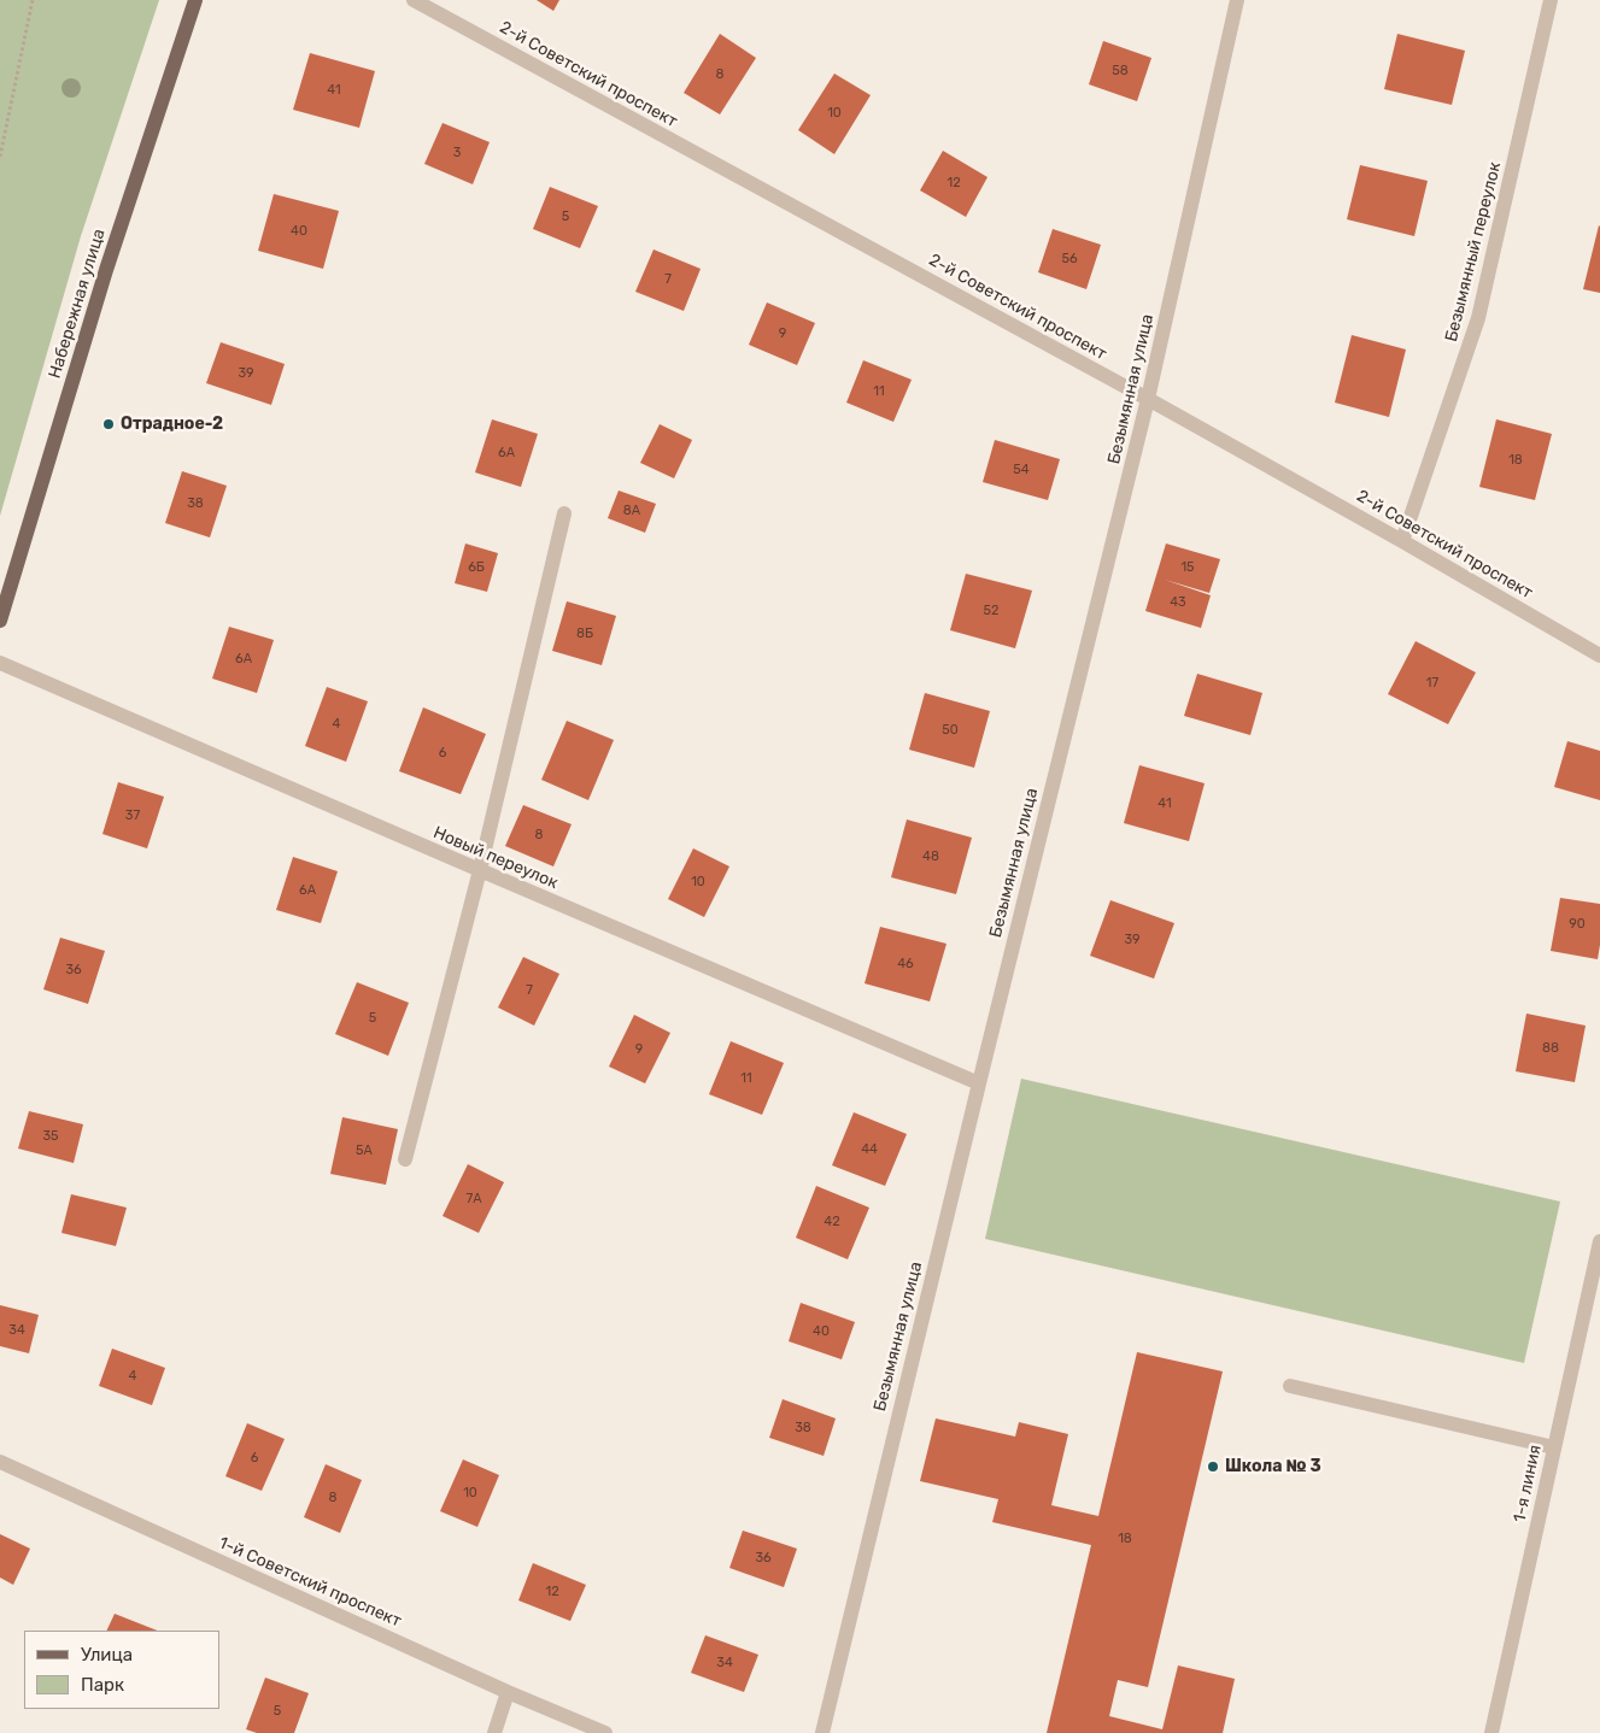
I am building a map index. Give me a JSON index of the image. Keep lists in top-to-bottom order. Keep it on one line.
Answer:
{"streets":{"main road":["Набережная улица"],"street":["2-й Советский проспект","Безымянный переулок","Безымянная улица","Новый переулок","1-я линия","1-й Советский проспект"]},"crossings":[["2-й Советский проспект","Безымянный переулок"],["2-й Советский проспект","Безымянная улица"],["Безымянная улица","Новый переулок"]],"places":["Отрадное-2","Школа № 3"],"house_numbers":["58","8","41","10","3","12","5","40","56","7","9","39","11","6А","18","54","38","8А","6Б","15","43","52","8Б","6А","17","4","50","6","41","37","8","48","10","6А","90","39","46","36","7","5","88","9","11","35","44","5А","7А","42","34","40","4","38","6","10","8","18","36","12","34","5"],"legend":["Улица","Парк"]}
